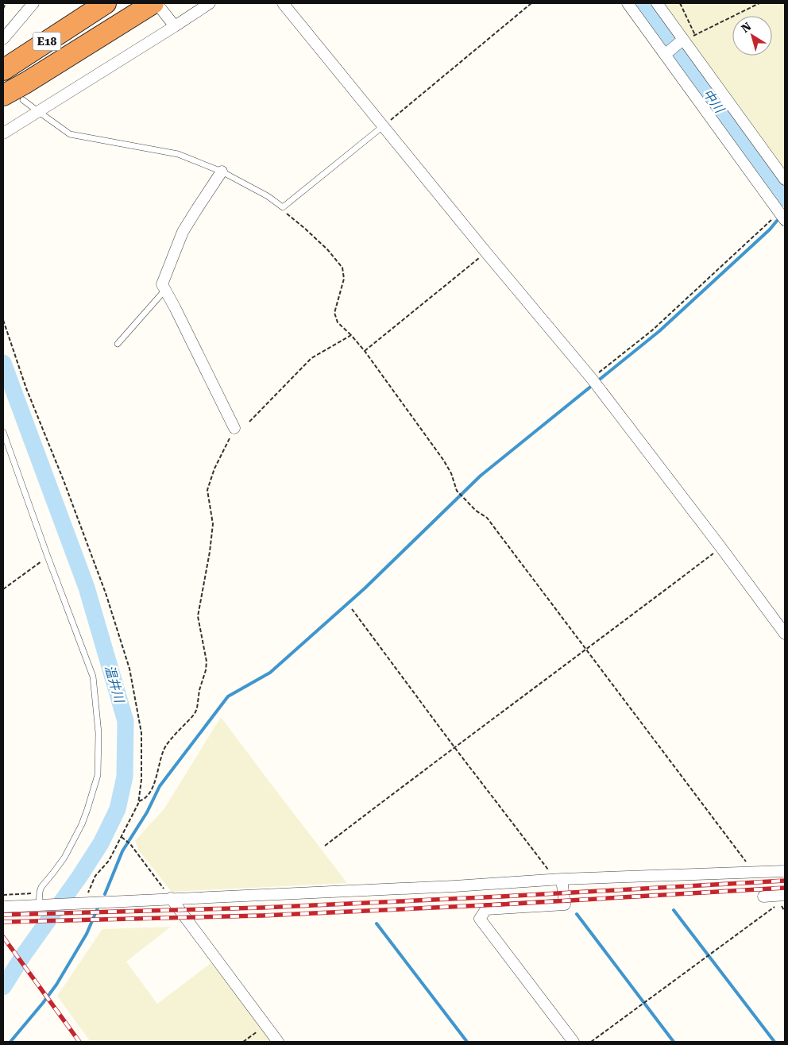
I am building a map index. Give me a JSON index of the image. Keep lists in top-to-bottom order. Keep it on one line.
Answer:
{"streets":{"highway":["E18"]},"water":["中川","温井川"],"north":"top left"}
